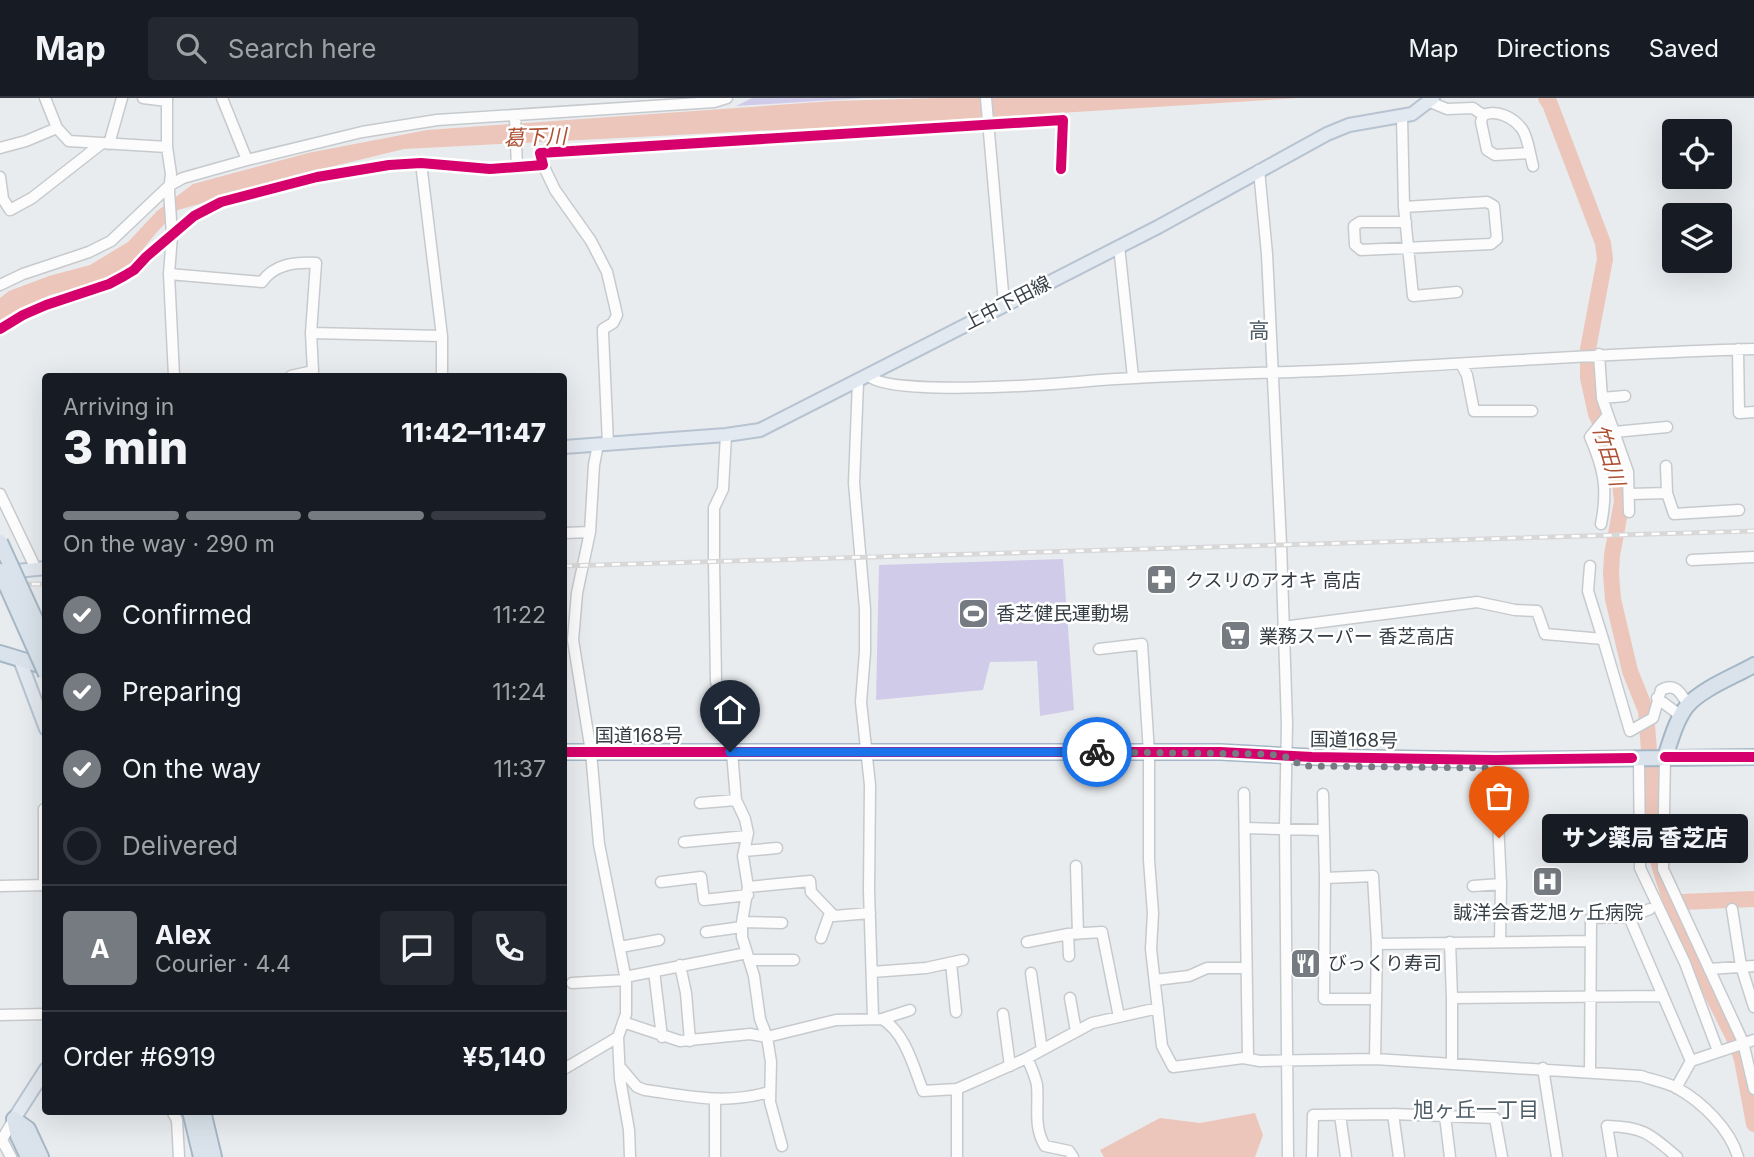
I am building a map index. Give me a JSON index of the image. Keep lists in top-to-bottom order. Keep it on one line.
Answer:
{"streets":{"highway":["国道168号"],"main road":["上中下田線"]},"districts":["高","旭ヶ丘一丁目"],"water":["葛下川","竹田川"],"places":{"pharmacy":["クスリのアオキ 高店"],"sports":["香芝健民運動場"],"supermarket":["業務スーパー 香芝高店"],"other":["サン薬局 香芝店"],"hospital":["誠洋会香芝旭ヶ丘病院"],"restaurant":["びっくり寿司"]},"page":{"header":"Map","search":"Search here","nav":["Map","Directions","Saved"],"heading":["3 min","Arriving in","11:42–11:47"],"panel":["Alex","Courier · 4.4","Order #6919","¥5,140"],"bar":"On the way · 290 m","list":[["Confirmed","11:22"],["Preparing","11:24"],["On the way","11:37"],"Delivered"],"bubble":"サン薬局 香芝店","round":"A"}}
